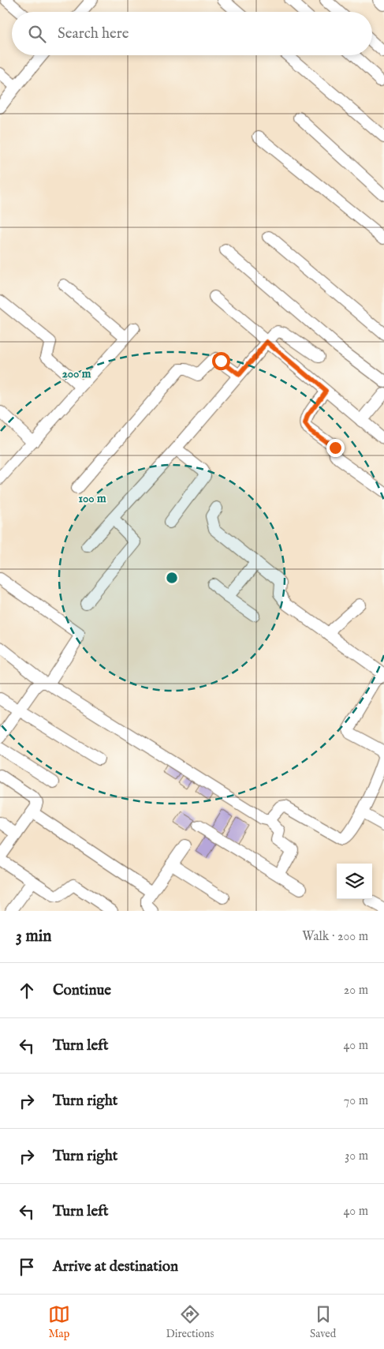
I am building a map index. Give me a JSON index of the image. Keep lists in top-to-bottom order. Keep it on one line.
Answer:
{"page":{"search":"Search here","heading":["3 min","Walk · 200 m"],"list":[["Continue","20 m"],["Turn left","40 m"],["Turn right","70 m"],["Turn right","30 m"],["Turn left","40 m"],"Arrive at destination"],"nav":["Map","Directions","Saved"]},"rings":["200 m","100 m"]}
